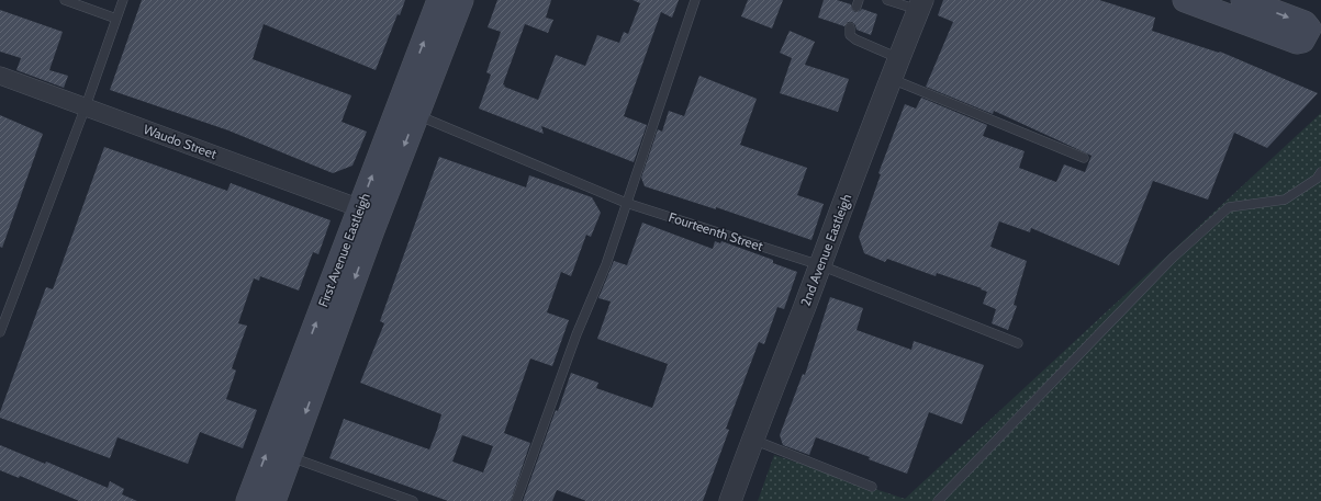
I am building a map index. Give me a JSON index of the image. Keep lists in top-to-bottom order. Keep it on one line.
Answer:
{"streets":{"main road":["First Avenue Eastleigh"],"street":["Waudo Street","2nd Avenue Eastleigh"],"lane":["Fourteenth Street"]},"crossings":[["Waudo Street","First Avenue Eastleigh"],["Fourteenth Street","First Avenue Eastleigh"],["Fourteenth Street","2nd Avenue Eastleigh"]]}
